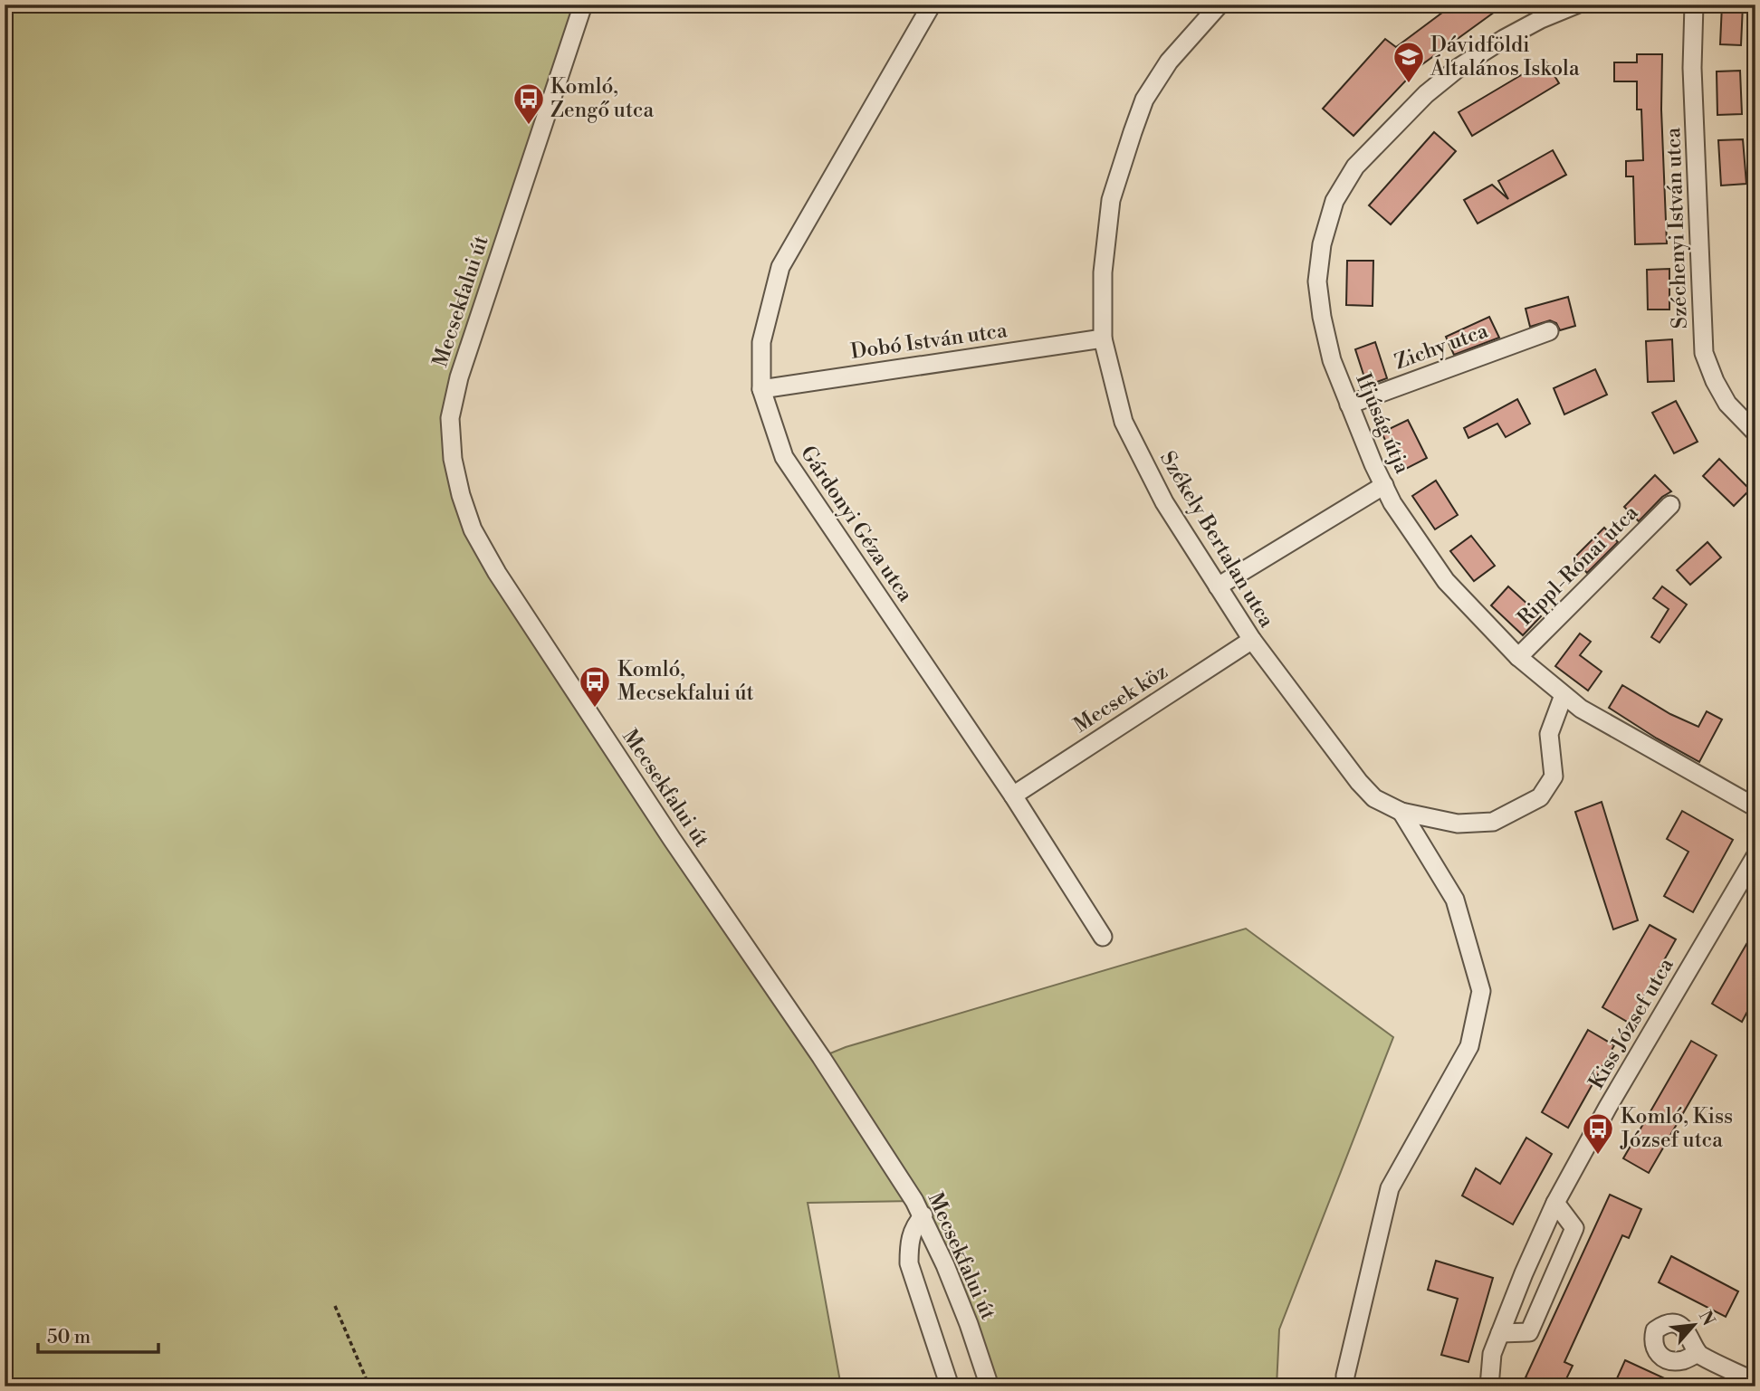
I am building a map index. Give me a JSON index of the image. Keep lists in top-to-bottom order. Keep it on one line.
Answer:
{"streets":{"street":["Széchenyi István utca","Mecsekfalui út","Dobó István utca","Zichy utca","Ifjúság útja","Gárdonyi Géza utca","Székely Bertalan utca","Rippl-Rónai utca","Mecsek köz","Kiss József utca"]},"crossings":[["Dobó István utca","Gárdonyi Géza utca"],["Dobó István utca","Székely Bertalan utca"],["Zichy utca","Ifjúság útja"],["Ifjúság útja","Székely Bertalan utca"],["Ifjúság útja","Rippl-Rónai utca"],["Gárdonyi Géza utca","Mecsek köz"],["Székely Bertalan utca","Mecsek köz"]],"places":{"school or university":["Dávidföldi Általános Iskola"],"bus stop":["Komló, Zengő utca","Komló, Mecsekfalui út","Komló, Kiss József utca"]},"scale_bar":"50 m","north":"top right"}
